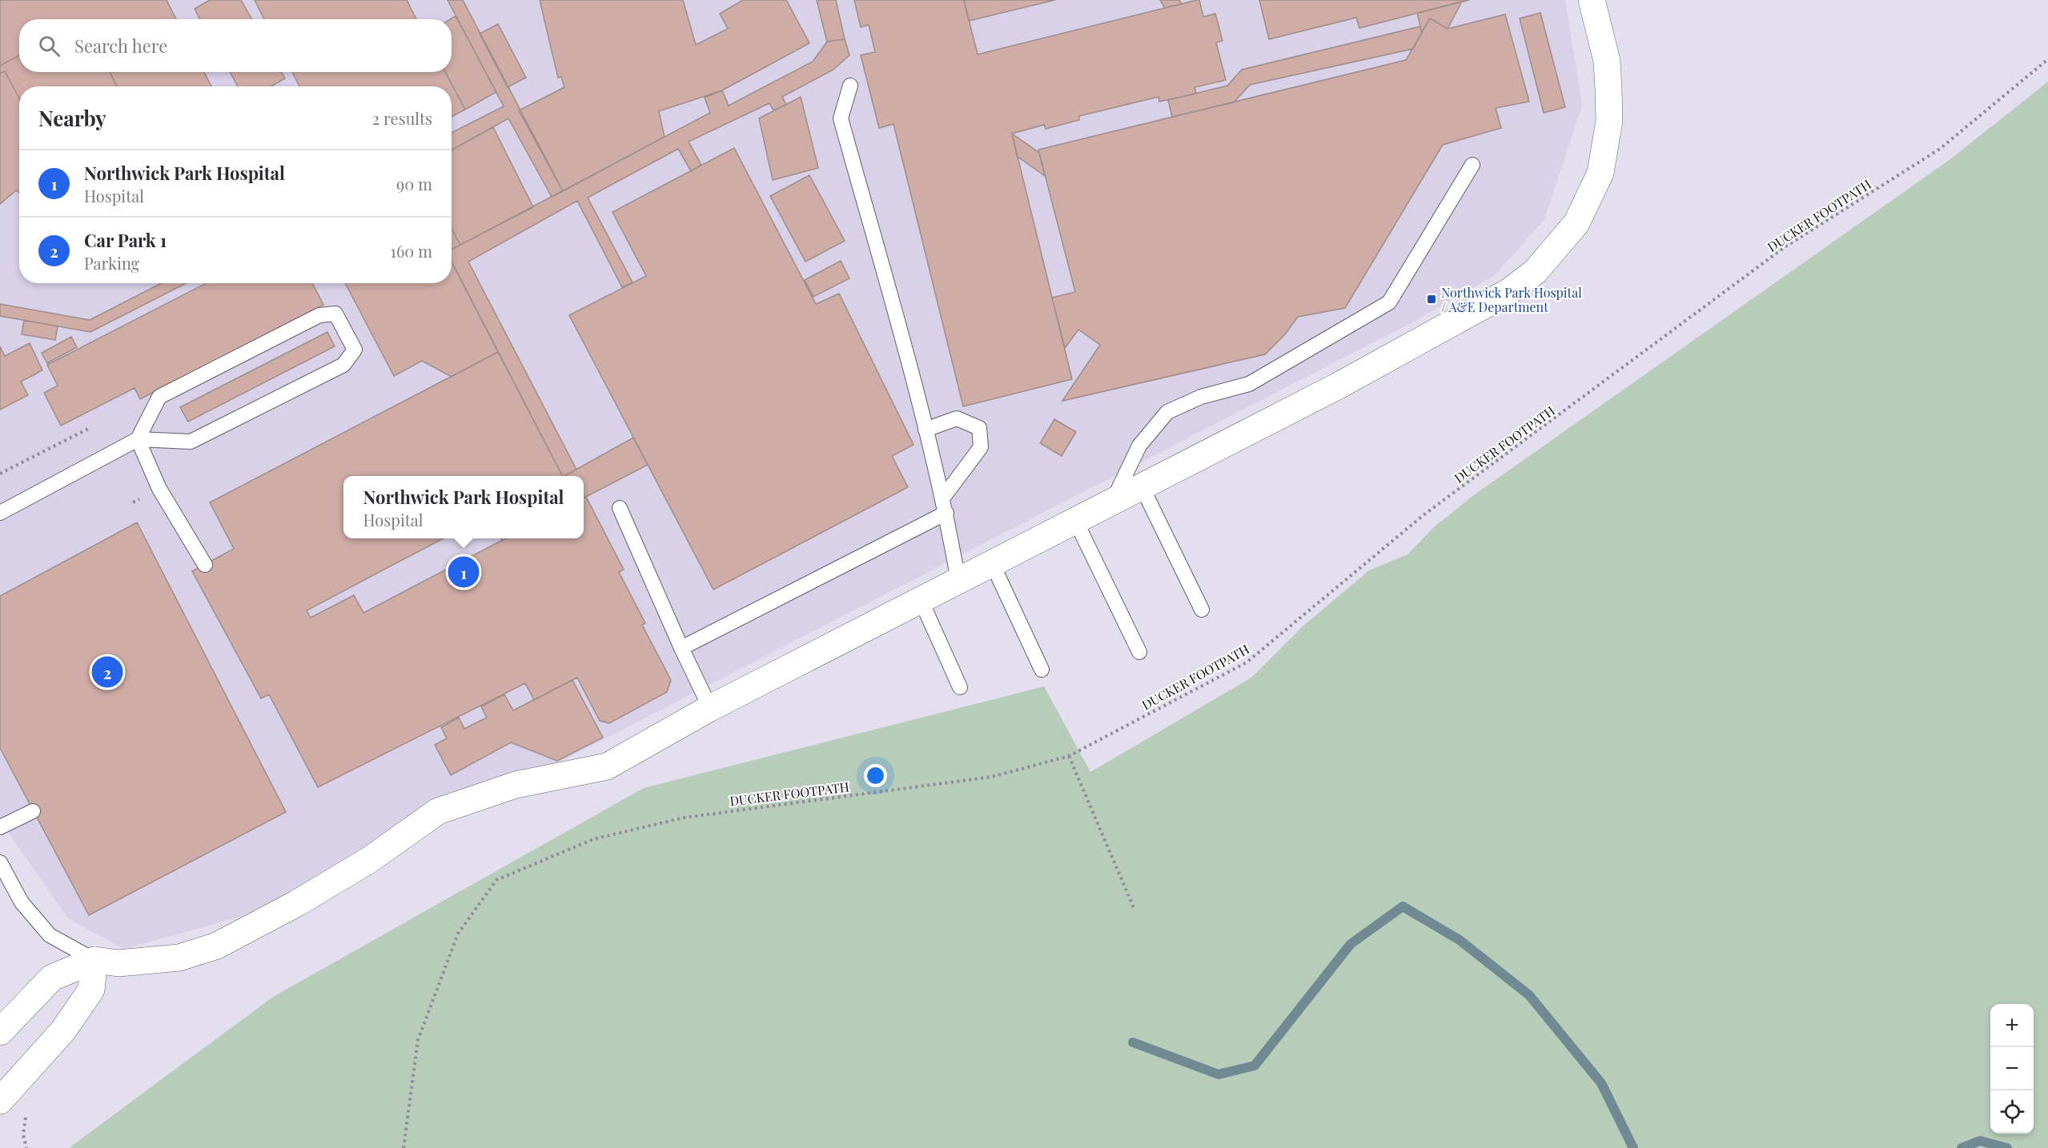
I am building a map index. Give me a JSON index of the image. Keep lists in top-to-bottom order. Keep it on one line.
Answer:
{"streets":{"path":["DUCKER FOOTPATH"]},"places":{"transit":["Northwick Park Hospital / A&E Department"]},"page":{"search":"Search here","heading":["Nearby","2 results"],"list":[{"mark":"1","name":"Northwick Park Hospital","note":"Hospital","value":"90 m"},{"mark":"2","name":"Car Park 1","note":"Parking","value":"160 m"}],"popup":["Northwick Park Hospital","Hospital"],"pins":["1","2"],"map_buttons":["+","−"]}}
